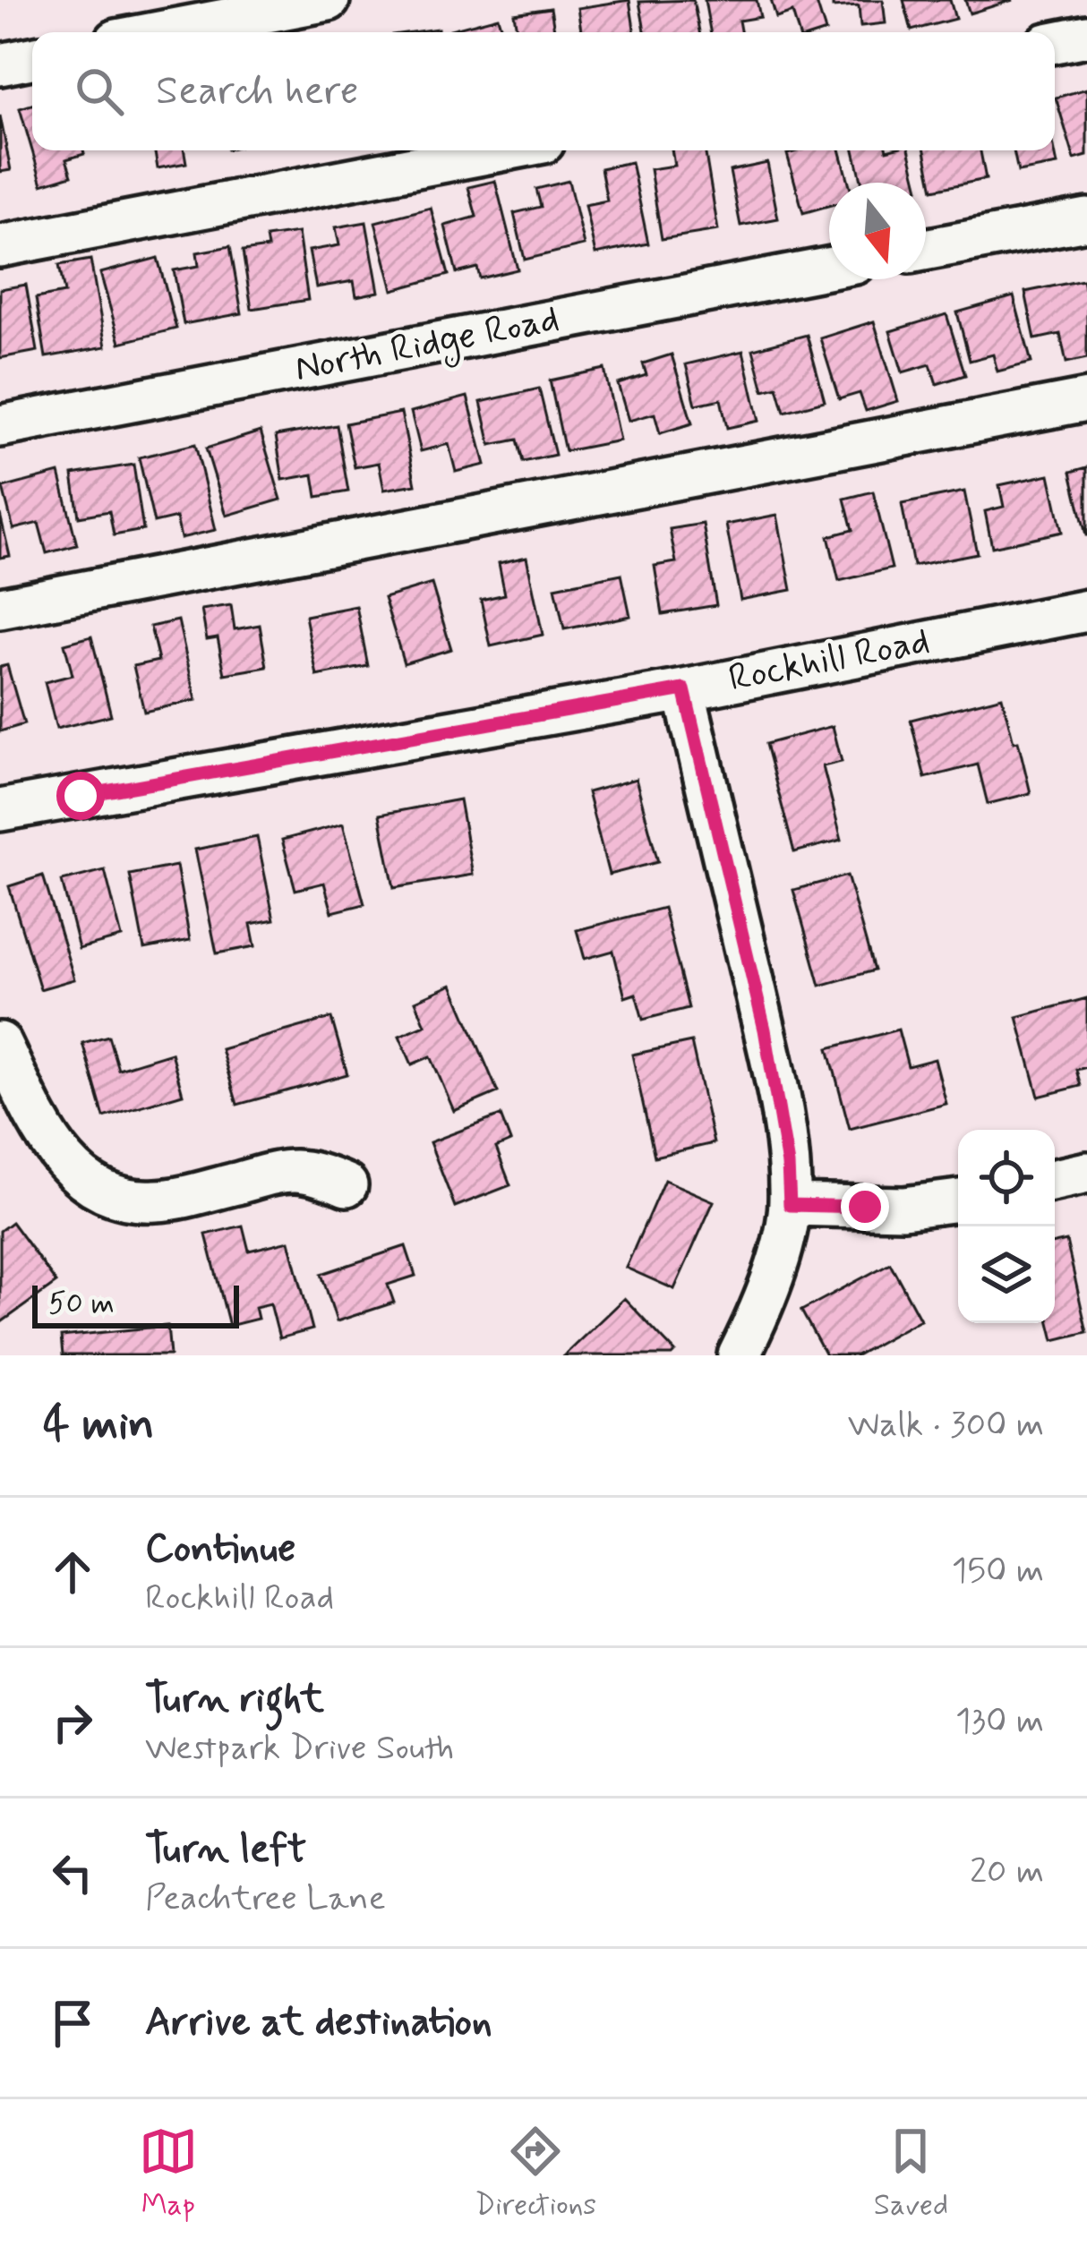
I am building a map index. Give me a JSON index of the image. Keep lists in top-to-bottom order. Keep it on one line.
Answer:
{"streets":{"street":["North Ridge Road","Rockhill Road"]},"scale_bar":"50 m","north":"bottom","page":{"search":"Search here","scale":"50 m","heading":["4 min","Walk · 300 m"],"list":[["Continue","Rockhill Road","150 m"],["Turn right","Westpark Drive South","130 m"],["Turn left","Peachtree Lane","20 m"],"Arrive at destination"],"nav":["Map","Directions","Saved"]}}
